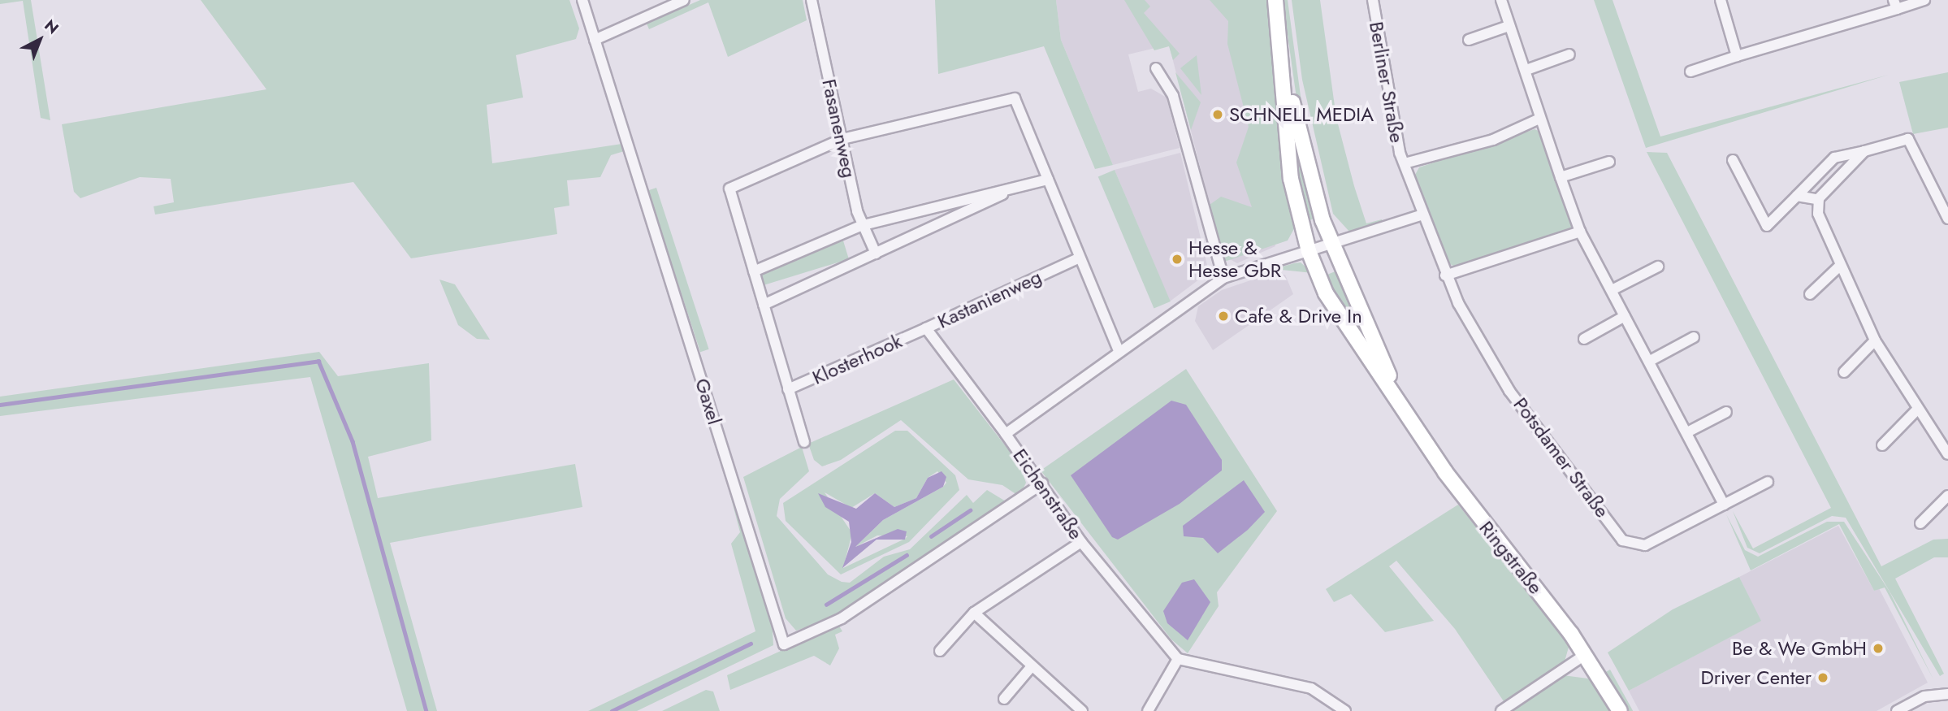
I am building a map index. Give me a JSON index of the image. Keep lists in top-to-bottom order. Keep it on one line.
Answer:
{"streets":{"main road":["Ringstraße"],"street":["Berliner Straße","Fasanenweg","Kastanienweg","Klosterhook","Gaxel","Potsdamer Straße","Eichenstraße"]},"crossings":[["Berliner Straße","Potsdamer Straße"],["Fasanenweg","Klosterhook"],["Kastanienweg","Klosterhook"],["Kastanienweg","Eichenstraße"],["Gaxel","Eichenstraße"],["Eichenstraße","Ringstraße"]],"places":["SCHNELL MEDIA","Hesse & Hesse GbR","Cafe & Drive In","Be & We GmbH","Driver Center"],"north":"top right"}
